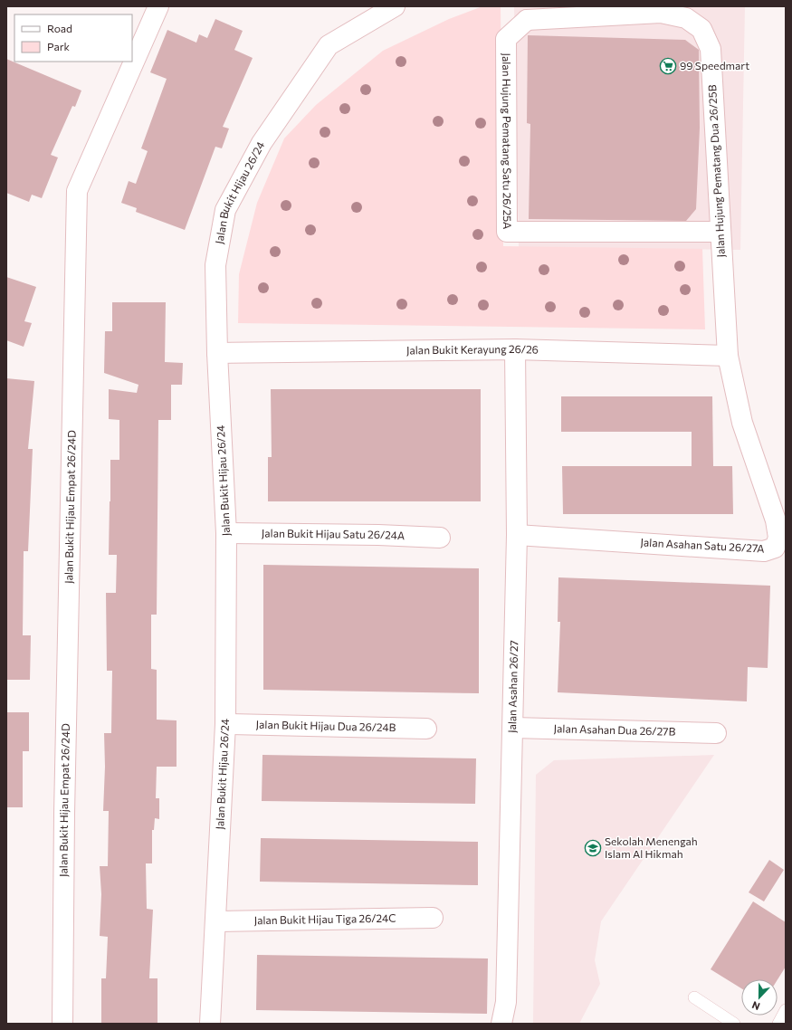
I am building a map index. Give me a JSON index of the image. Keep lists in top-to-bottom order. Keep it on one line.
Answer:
{"streets":{"street":["Jalan Hujung Pematang Satu 26/25A","Jalan Hujung Pematang Dua 26/25B","Jalan Bukit Hijau 26/24","Jalan Bukit Kerayung 26/26","Jalan Bukit Hijau Empat 26/24D","Jalan Bukit Hijau Satu 26/24A","Jalan Asahan Satu 26/27A","Jalan Asahan 26/27","Jalan Bukit Hijau Dua 26/24B","Jalan Asahan Dua 26/27B","Jalan Bukit Hijau Tiga 26/24C"]},"crossings":[["Jalan Hujung Pematang Satu 26/25A","Jalan Hujung Pematang Dua 26/25B"],["Jalan Hujung Pematang Dua 26/25B","Jalan Bukit Kerayung 26/26"],["Jalan Hujung Pematang Dua 26/25B","Jalan Asahan Satu 26/27A"],["Jalan Bukit Hijau 26/24","Jalan Bukit Kerayung 26/26"],["Jalan Bukit Hijau 26/24","Jalan Bukit Hijau Satu 26/24A"],["Jalan Bukit Hijau 26/24","Jalan Bukit Hijau Dua 26/24B"],["Jalan Bukit Hijau 26/24","Jalan Bukit Hijau Tiga 26/24C"],["Jalan Bukit Kerayung 26/26","Jalan Asahan Satu 26/27A"],["Jalan Bukit Kerayung 26/26","Jalan Asahan 26/27"],["Jalan Asahan Satu 26/27A","Jalan Asahan 26/27"],["Jalan Asahan 26/27","Jalan Asahan Dua 26/27B"]],"places":{"supermarket":["99 Speedmart"],"school or university":["Sekolah Menengah Islam Al Hikmah"]},"legend":["Road","Park"],"north":"bottom"}
